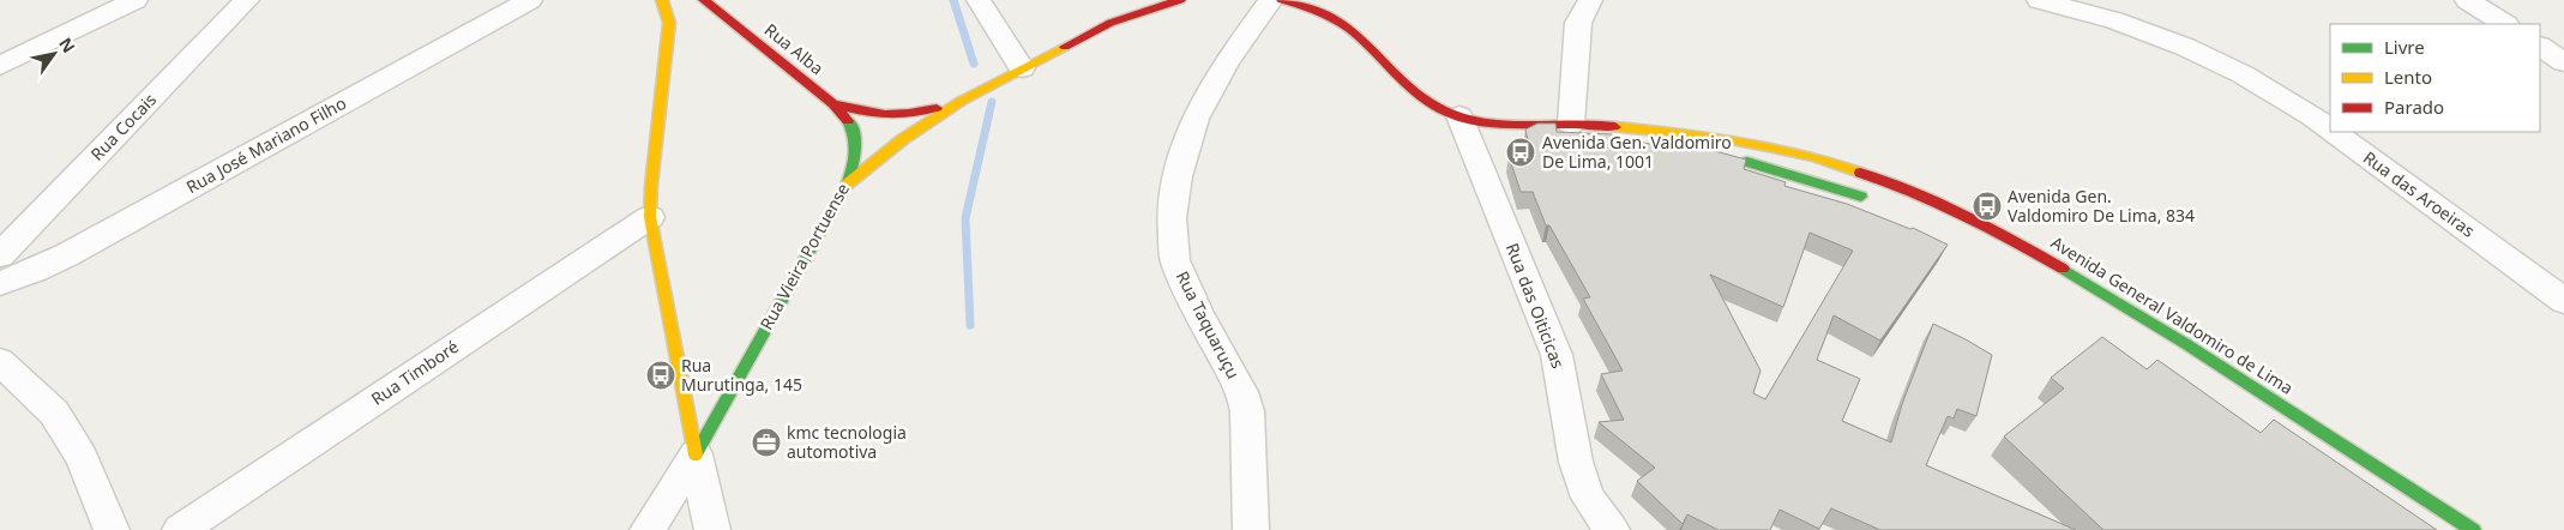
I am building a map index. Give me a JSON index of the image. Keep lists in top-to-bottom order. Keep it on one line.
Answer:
{"streets":{"street":["Rua Alba","Rua Cocais","Rua José Mariano Filho","Rua das Aroeiras","Rua Vieira Portuense","Rua das Oiticicas","Avenida General Valdomiro de Lima","Rua Taquaruçu","Rua Timboré"]},"crossings":[["Rua Alba","Rua Vieira Portuense"],["Rua das Oiticicas","Avenida General Valdomiro de Lima"]],"places":{"bus stop":["Avenida Gen. Valdomiro De Lima, 1001","Avenida Gen. Valdomiro De Lima, 834","Rua Murutinga, 145"],"office":["kmc tecnologia automotiva"]},"legend":["Livre","Lento","Parado"],"north":"top right"}
